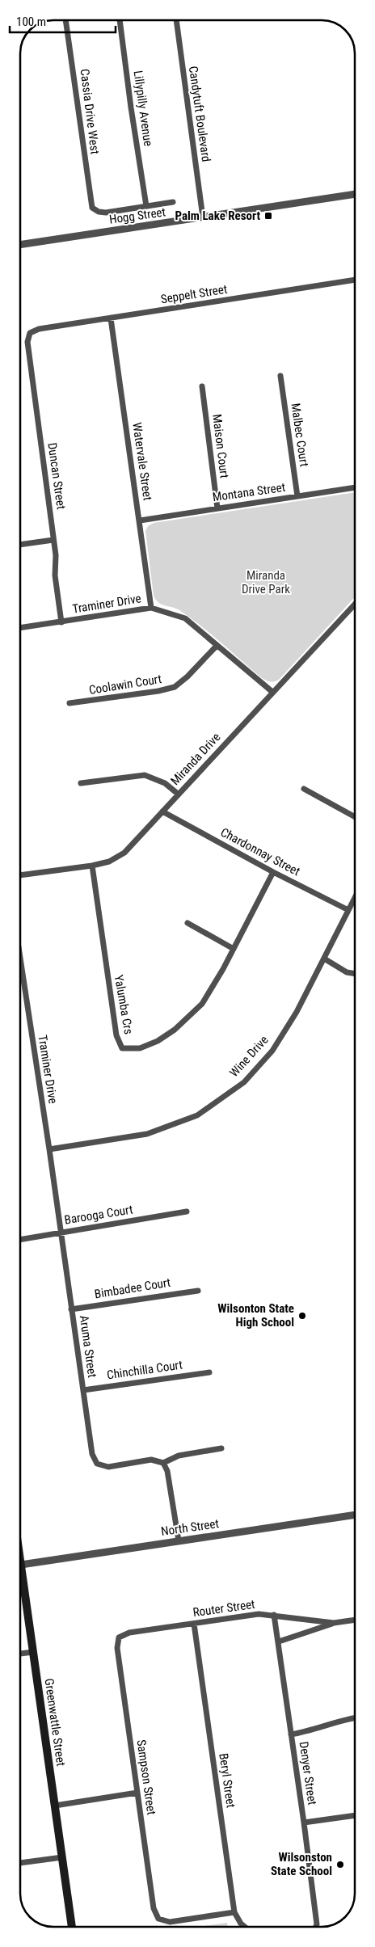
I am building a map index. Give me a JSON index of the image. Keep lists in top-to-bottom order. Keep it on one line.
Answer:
{"streets":{"main road":["Greenwattle Street"],"street":["Lillypilly Avenue","Cassia Drive West","Candytuft Boulevard","Hogg Street","Seppelt Street","Malbec Court","Maison Court","Watervale Street","Duncan Street","Montana Street","Traminer Drive","Coolawin Court","Miranda Drive","Chardonnay Street","Yalumba Crs","Wine Drive","Barooga Court","Bimbadee Court","Aruma Street","Chinchilla Court","North Street","Router Street","Denyer Street","Sampson Street","Beryl Street"]},"crossings":[["Lillypilly Avenue","Cassia Drive West"],["Candytuft Boulevard","Hogg Street"],["Seppelt Street","Watervale Street"],["Seppelt Street","Duncan Street"],["Malbec Court","Montana Street"],["Maison Court","Montana Street"],["Watervale Street","Montana Street"],["Watervale Street","Traminer Drive"],["Duncan Street","Traminer Drive"],["Traminer Drive","Coolawin Court"],["Traminer Drive","Miranda Drive"],["Traminer Drive","Wine Drive"],["Traminer Drive","Barooga Court"],["Traminer Drive","Aruma Street"],["Miranda Drive","Chardonnay Street"],["Miranda Drive","Yalumba Crs"],["Chardonnay Street","Yalumba Crs"],["Chardonnay Street","Wine Drive"],["Barooga Court","Aruma Street"],["Bimbadee Court","Aruma Street"],["Aruma Street","Chinchilla Court"],["North Street","Greenwattle Street"],["Router Street","Denyer Street"],["Router Street","Sampson Street"],["Router Street","Beryl Street"],["Sampson Street","Beryl Street"]],"parks":["Miranda Drive Park"],"places":{"transit":["Palm Lake Resort"],"other":["Wilsonton State High School","Wilsonston State School"]},"scale_bar":"100 m"}
